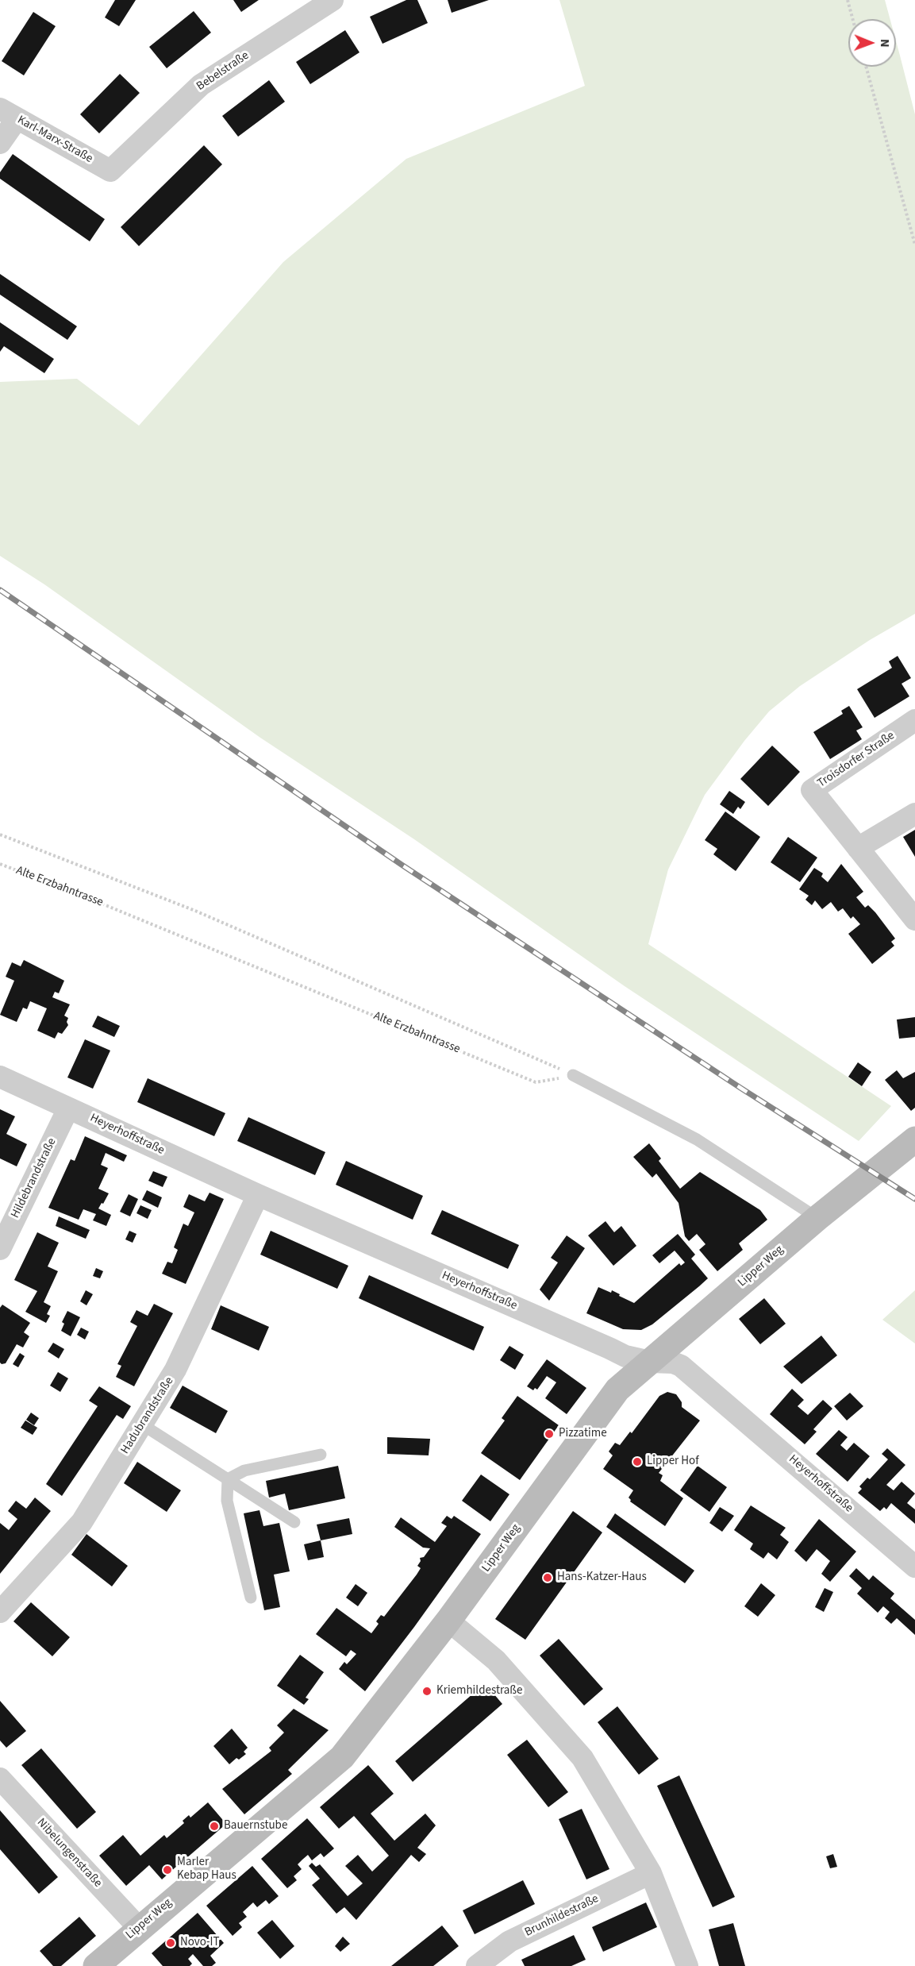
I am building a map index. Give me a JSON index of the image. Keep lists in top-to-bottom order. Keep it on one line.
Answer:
{"streets":{"street":["Bebelstraße","Karl-Marx-Straße","Troisdorfer Straße","Heyerhoffstraße","Hildebrandstraße","Lipper Weg","Hadubrandstraße","Nibelungenstraße","Brunhildestraße"],"path":["Alte Erzbahntrasse"]},"crossings":[["Bebelstraße","Karl-Marx-Straße"],["Heyerhoffstraße","Hildebrandstraße"],["Heyerhoffstraße","Lipper Weg"],["Heyerhoffstraße","Hadubrandstraße"],["Lipper Weg","Nibelungenstraße"]],"places":["Pizzatime","Lipper Hof","Hans-Katzer-Haus","Kriemhildestraße","Bauernstube","Marler Kebap Haus","Novo-IT"],"north":"right"}
